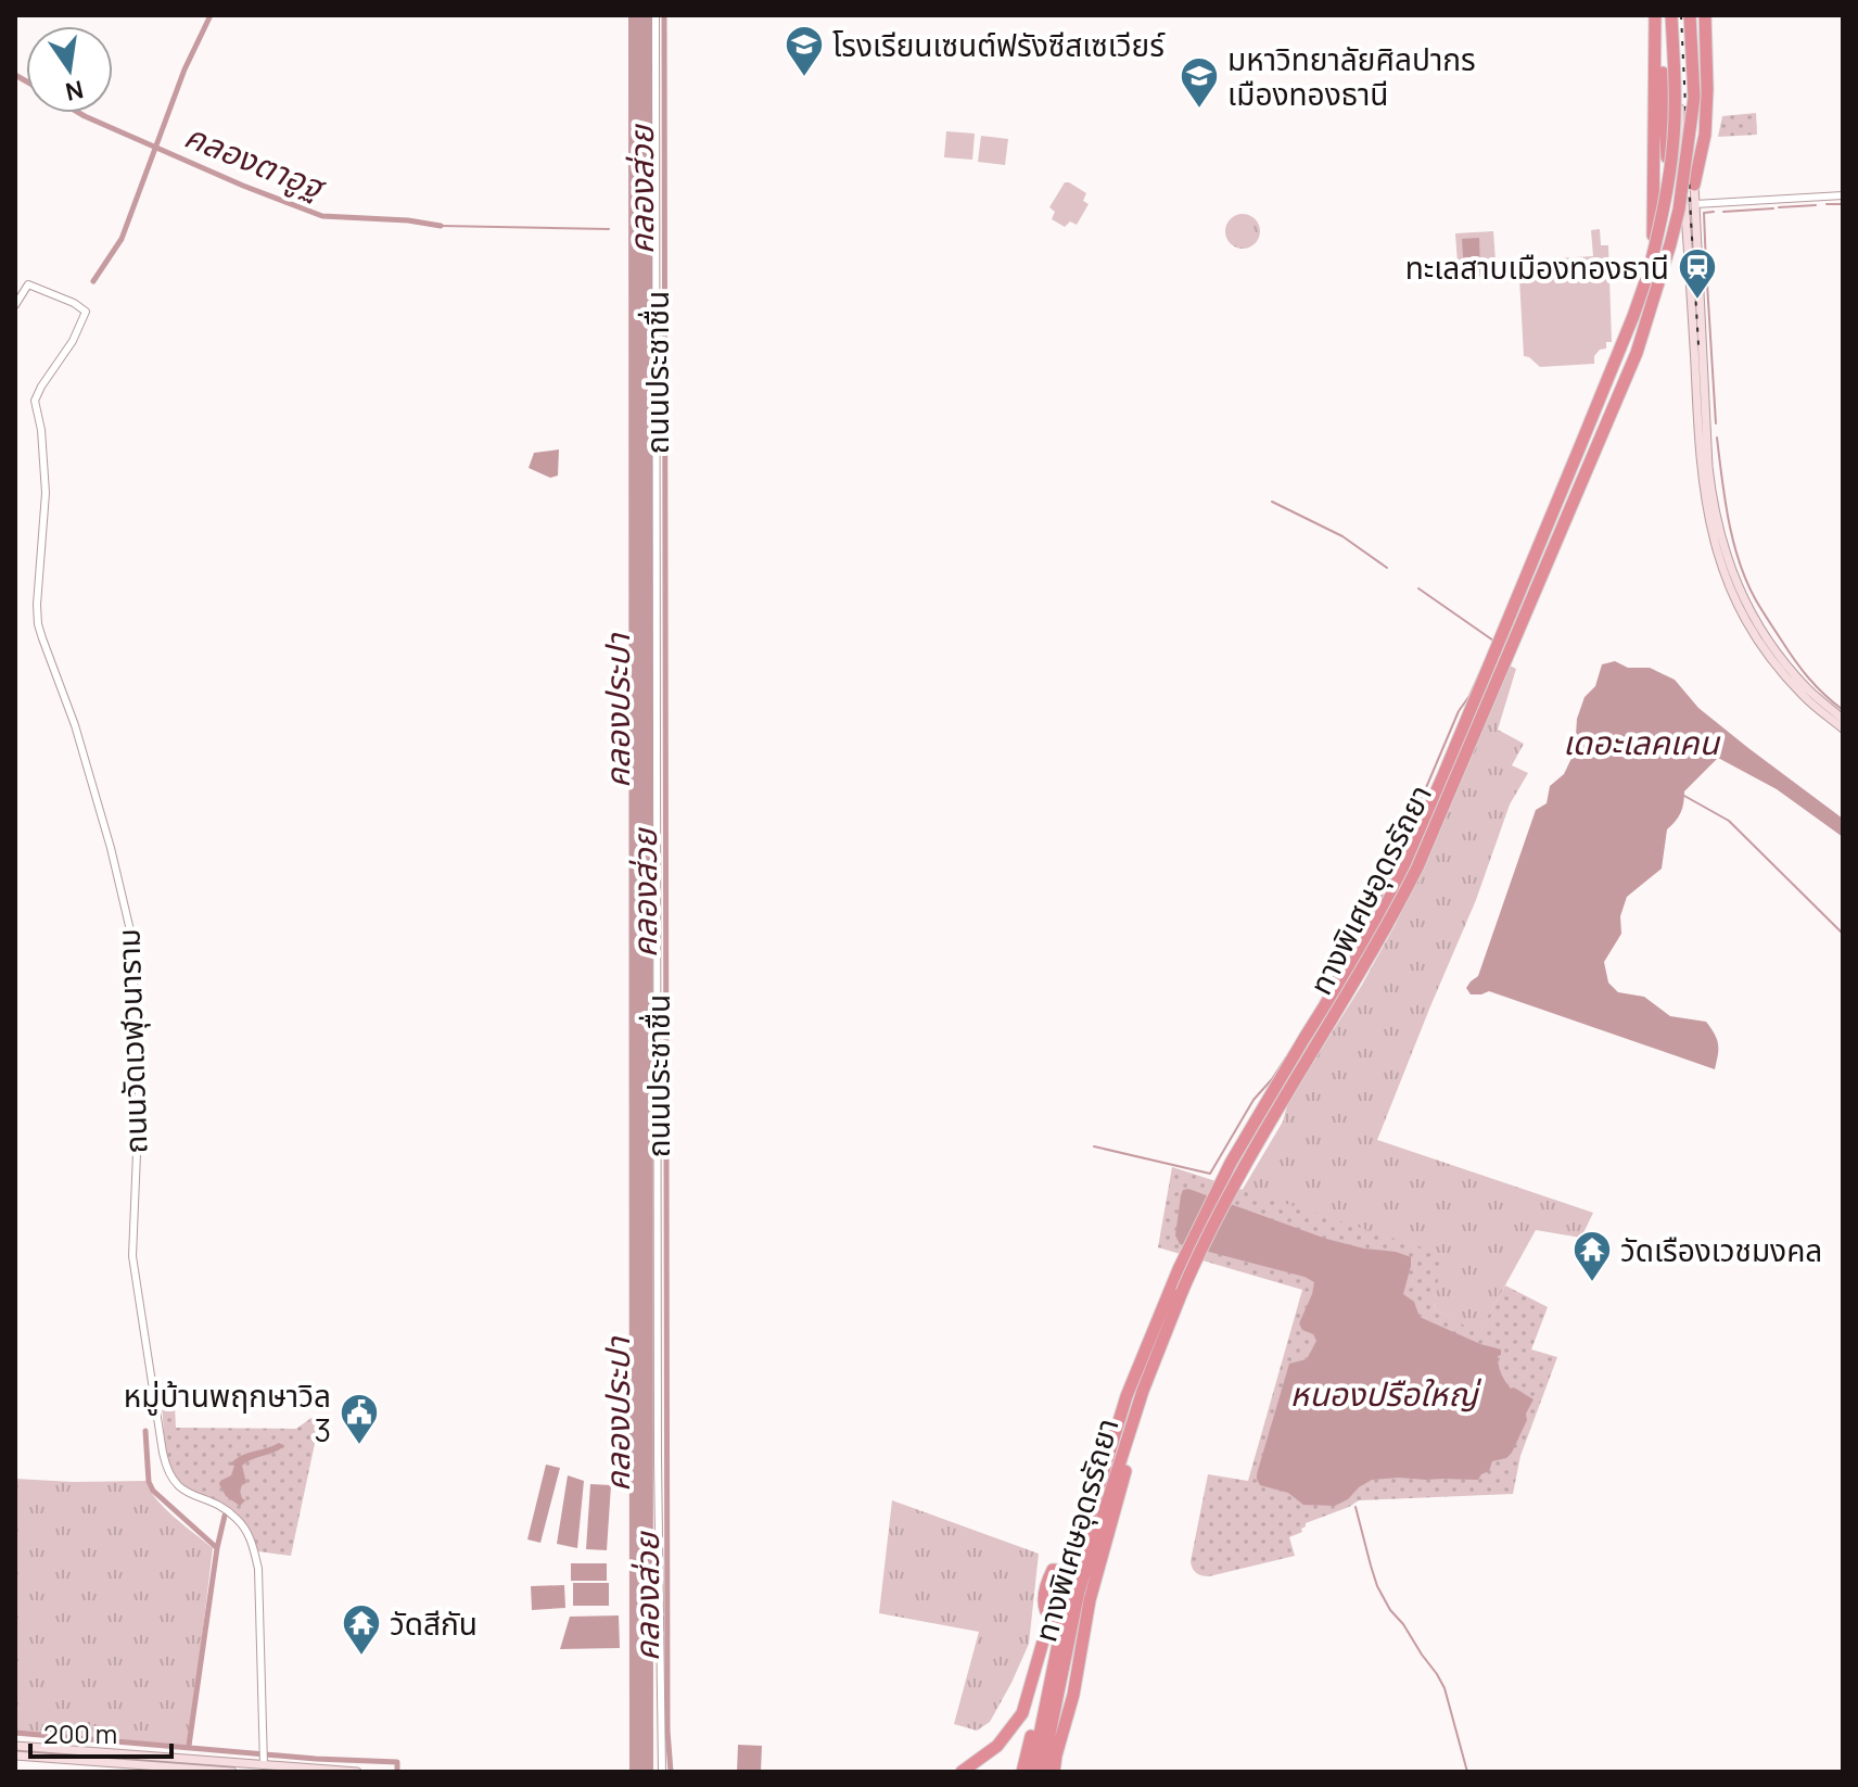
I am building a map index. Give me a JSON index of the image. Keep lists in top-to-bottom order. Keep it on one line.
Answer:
{"streets":{"highway":["ทางพิเศษอุดรรัถยา"],"street":["ถนนประชาชื่น","ถนนวัดเวฬุวนาราม"]},"water":["คลองตาอูฐ","คลองส่วย","คลองประปา","เดอะเลคเคน","หนองปรือใหญ่"],"places":{"school or university":["โรงเรียนเซนต์ฟรังซีสเซเวียร์","มหาวิทยาลัยศิลปากร เมืองทองธานี"],"station":["ทะเลสาบเมืองทองธานี"],"temple":["วัดเรืองเวชมงคล","วัดสีกัน"],"public building":["หมู่บ้านพฤกษาวิล 3"]},"scale_bar":"200 m","north":"bottom"}
